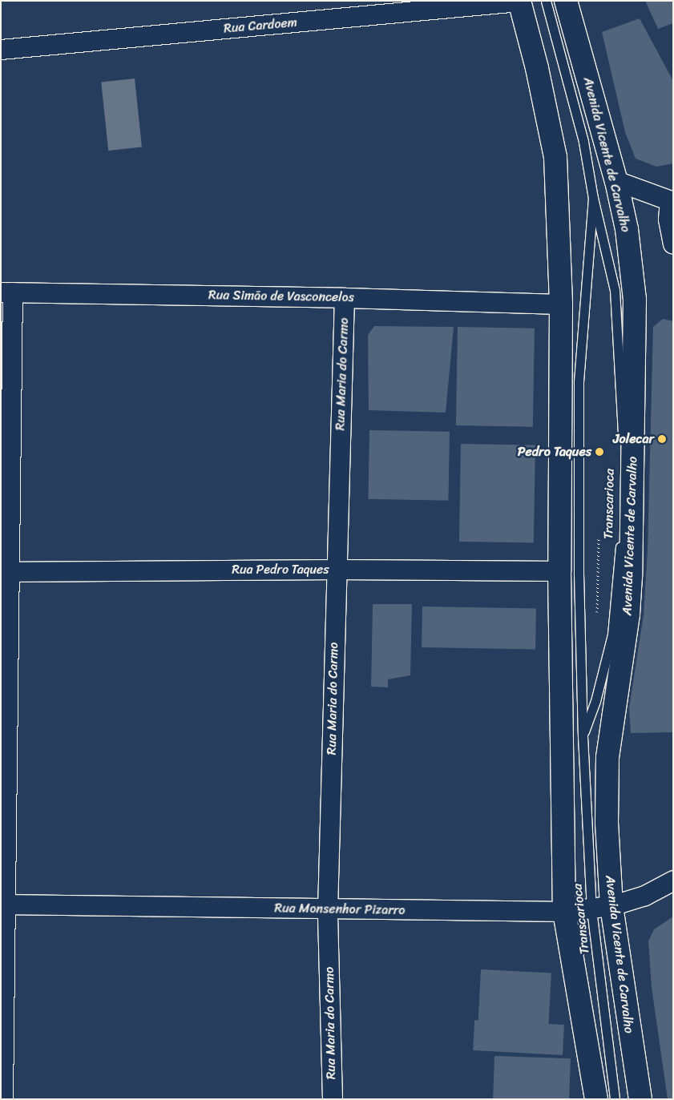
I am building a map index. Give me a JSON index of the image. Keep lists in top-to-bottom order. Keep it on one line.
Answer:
{"streets":{"main road":["Avenida Vicente de Carvalho"],"street":["Rua Cardoem","Rua Simão de Vasconcelos","Rua Maria do Carmo","Rua Pedro Taques","Rua Monsenhor Pizarro"],"lane":["Transcarioca"]},"crossings":[["Avenida Vicente de Carvalho","Transcarioca"],["Avenida Vicente de Carvalho","Rua Monsenhor Pizarro"],["Rua Simão de Vasconcelos","Rua Maria do Carmo"],["Rua Maria do Carmo","Rua Pedro Taques"],["Rua Maria do Carmo","Rua Monsenhor Pizarro"],["Transcarioca","Rua Monsenhor Pizarro"]],"places":["Jolecar","Pedro Taques"]}
